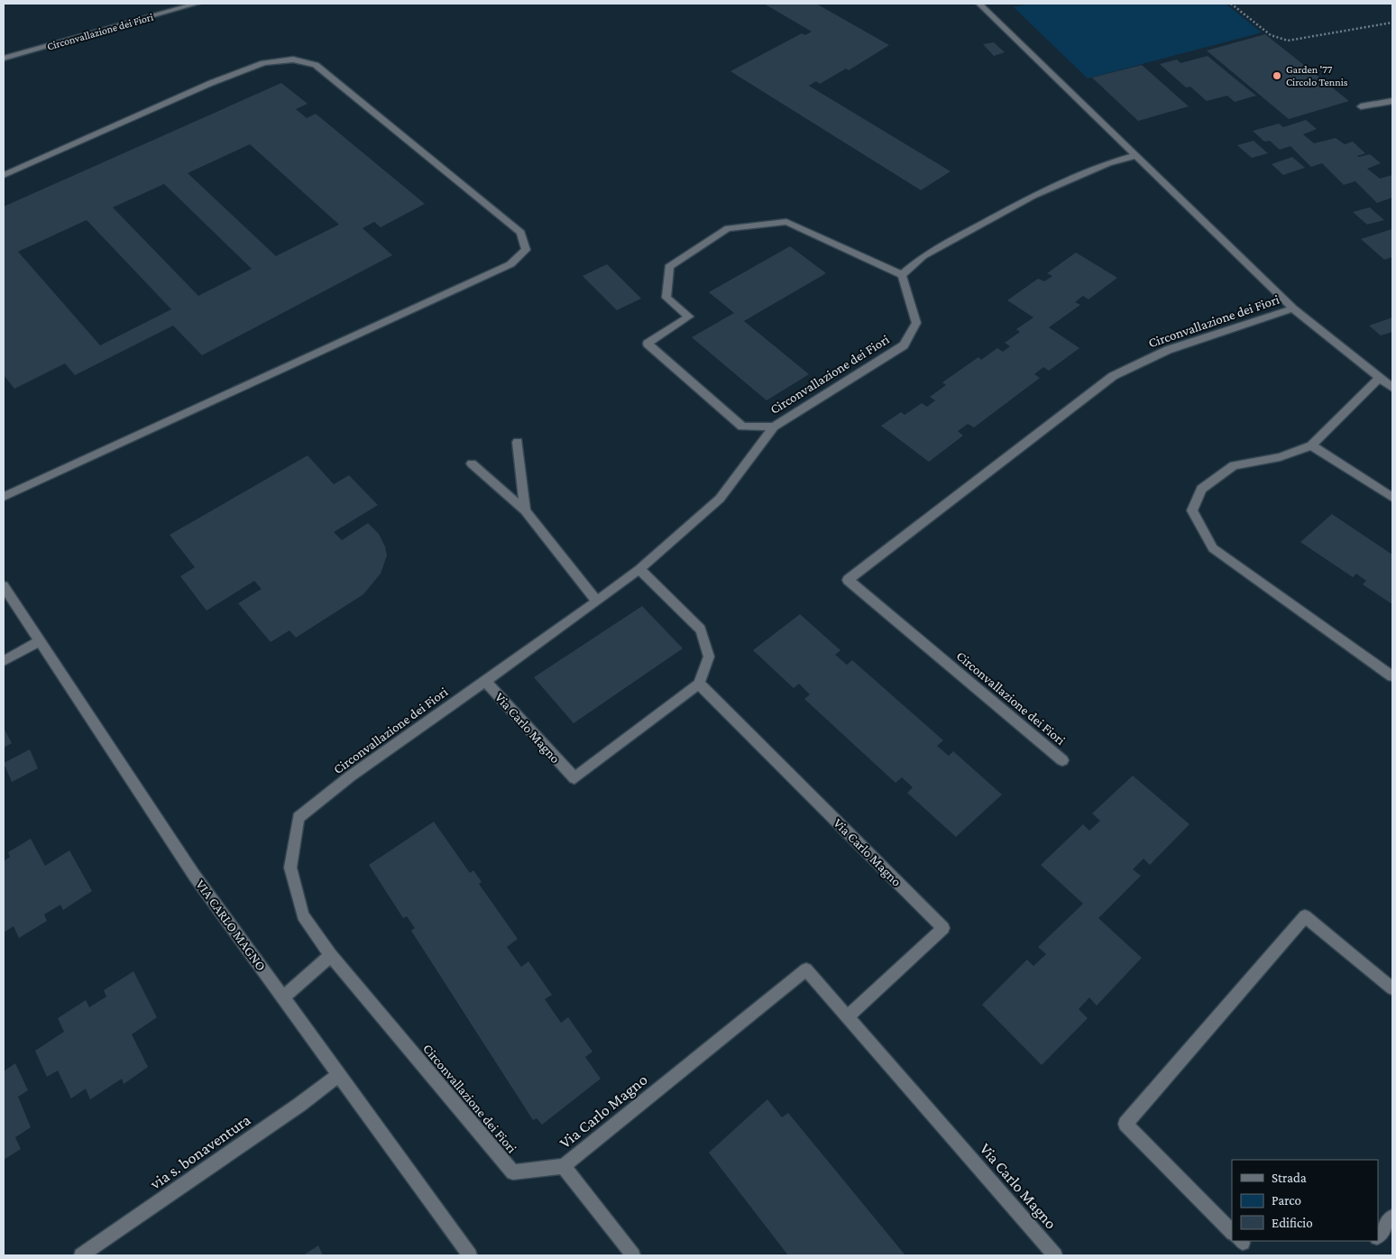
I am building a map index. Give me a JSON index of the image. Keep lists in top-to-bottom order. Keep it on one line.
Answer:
{"streets":{"street":["Circonvallazione dei Fiori","Via Carlo Magno","VIA CARLO MAGNO","via s. bonaventura"]},"crossings":[["Circonvallazione dei Fiori","Via Carlo Magno"],["VIA CARLO MAGNO","via s. bonaventura"]],"places":["Garden '77 Circolo Tennis"],"legend":["Strada","Parco","Edificio"]}
